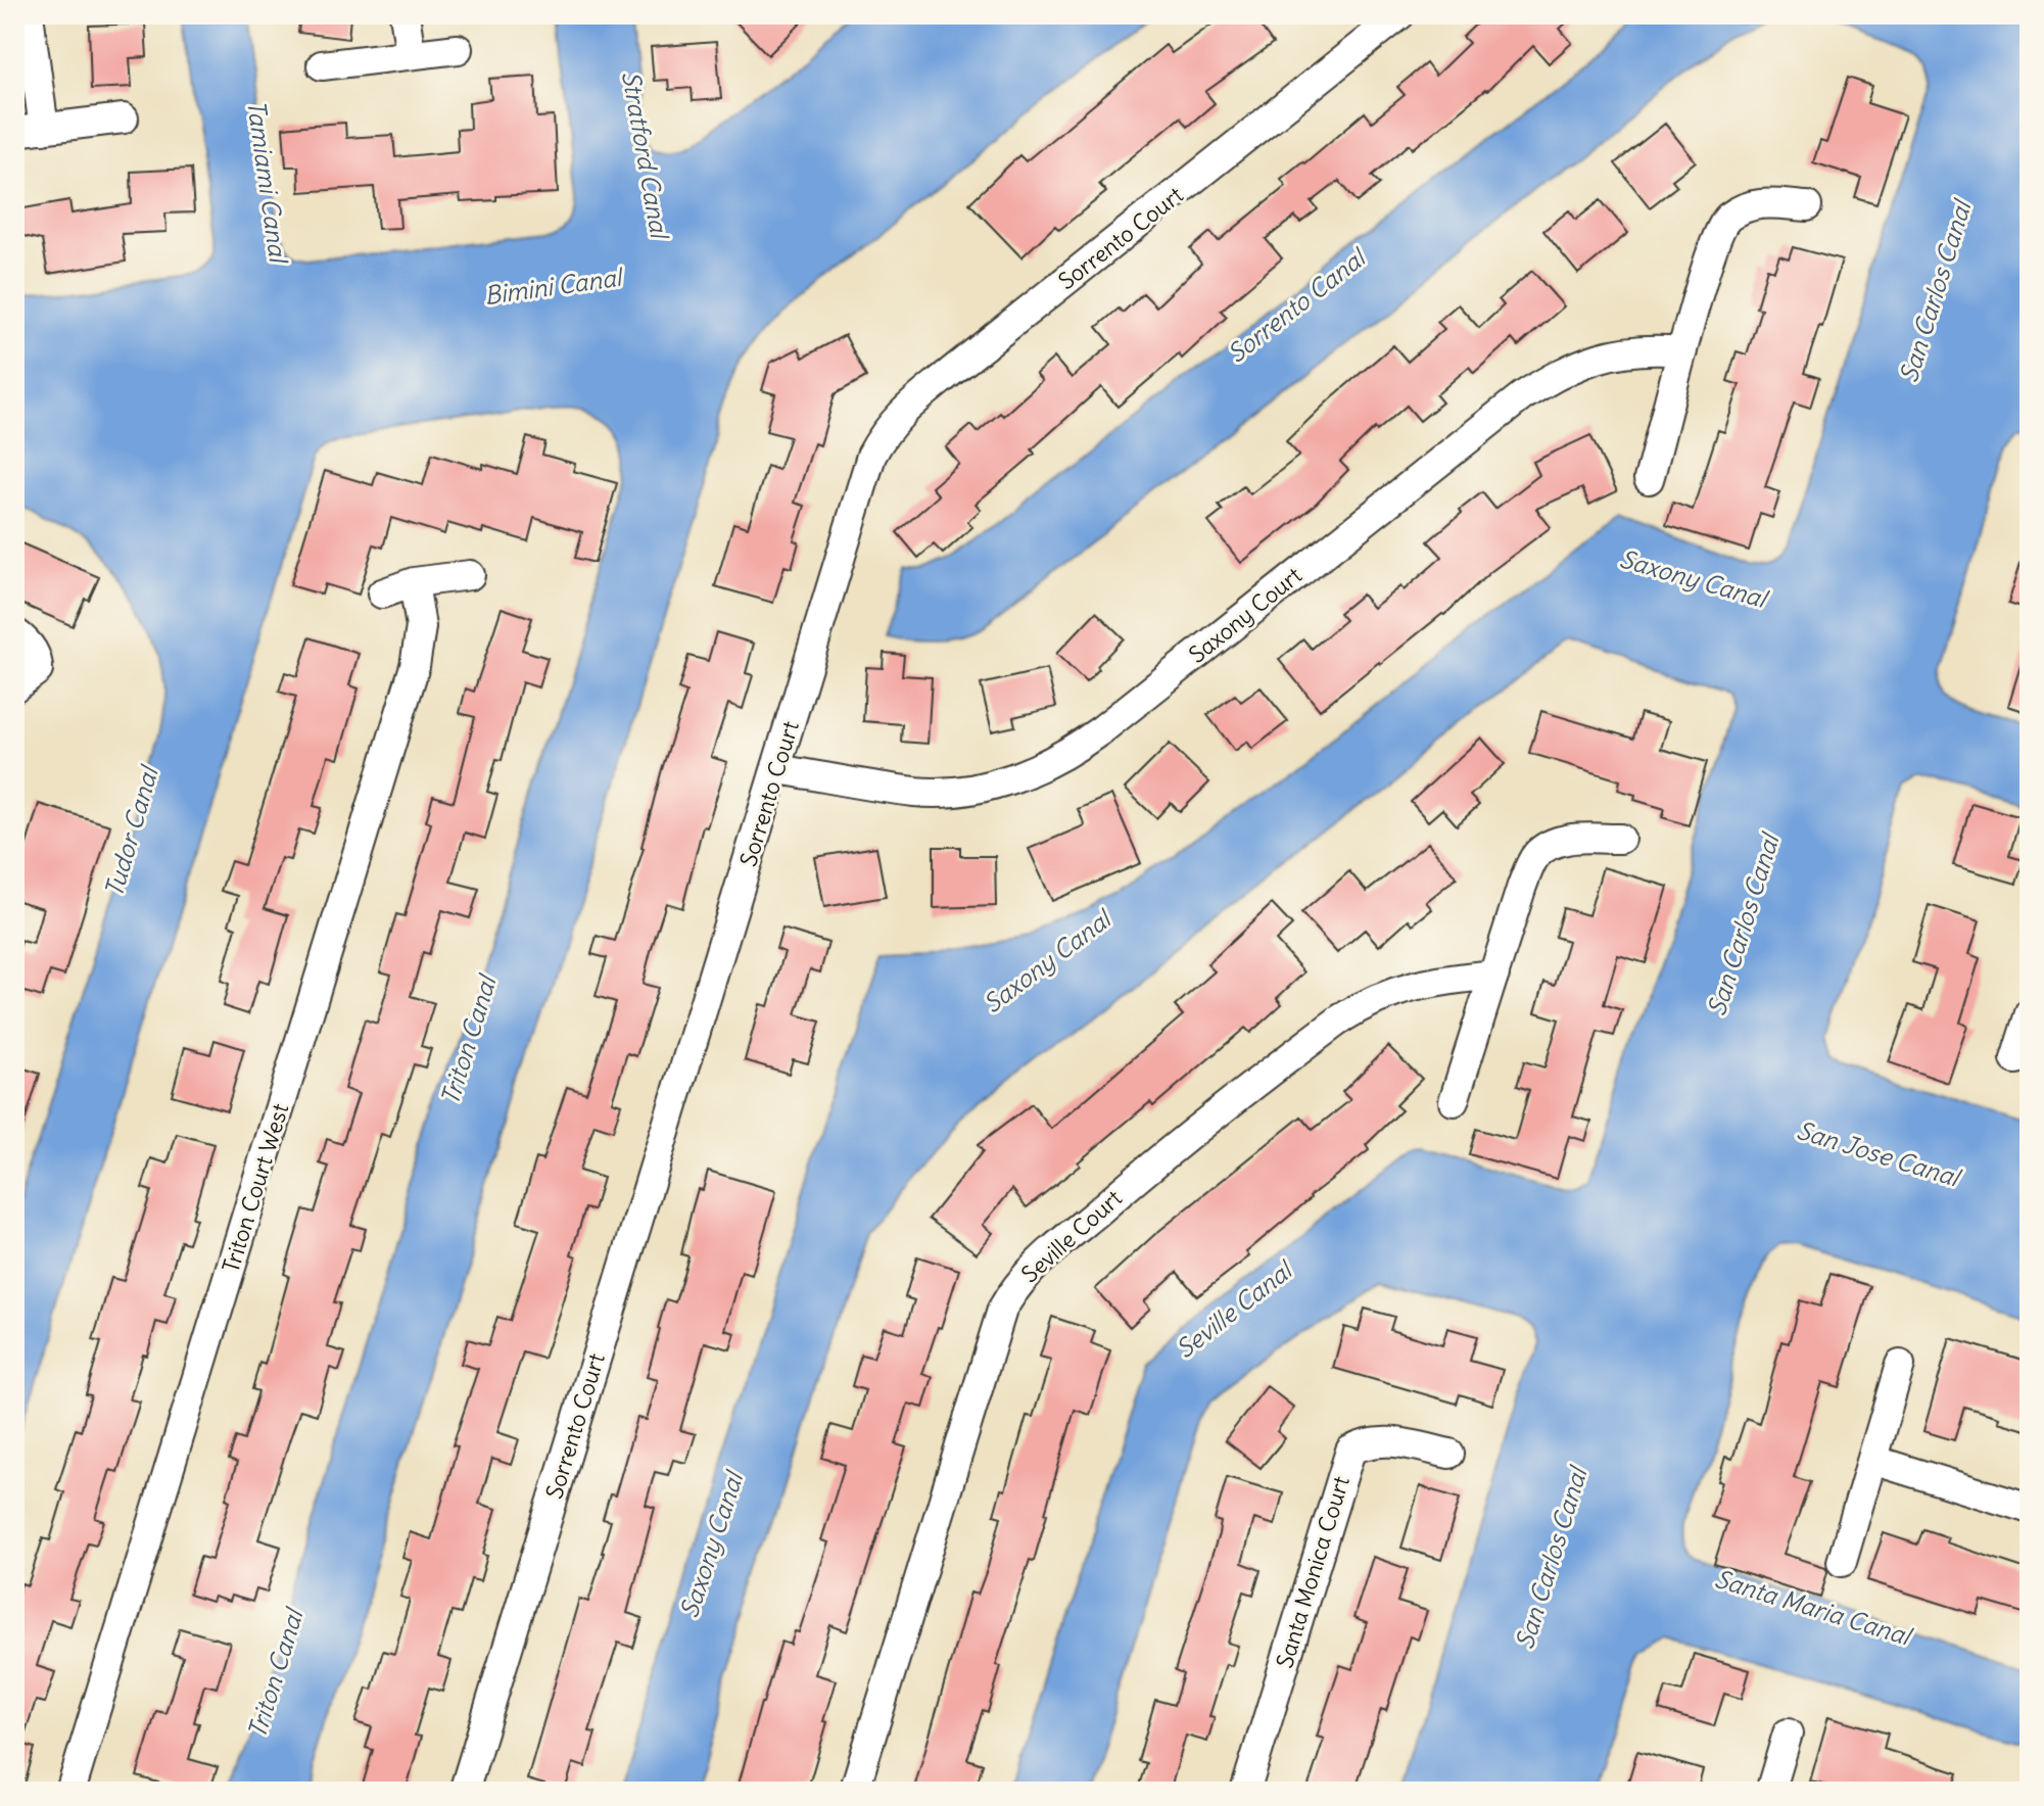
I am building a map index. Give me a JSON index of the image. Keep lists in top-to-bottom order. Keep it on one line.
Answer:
{"streets":{"street":["Sorrento Court","Saxony Court","Triton Court West","Seville Court","Santa Monica Court"]},"crossings":[["Sorrento Court","Saxony Court"]],"water":["Stratford Canal","Tamiami Canal","Bimini Canal","San Carlos Canal","Sorrento Canal","Saxony Canal","Tudor Canal","Triton Canal","San Jose Canal","Seville Canal","Santa Maria Canal"]}
